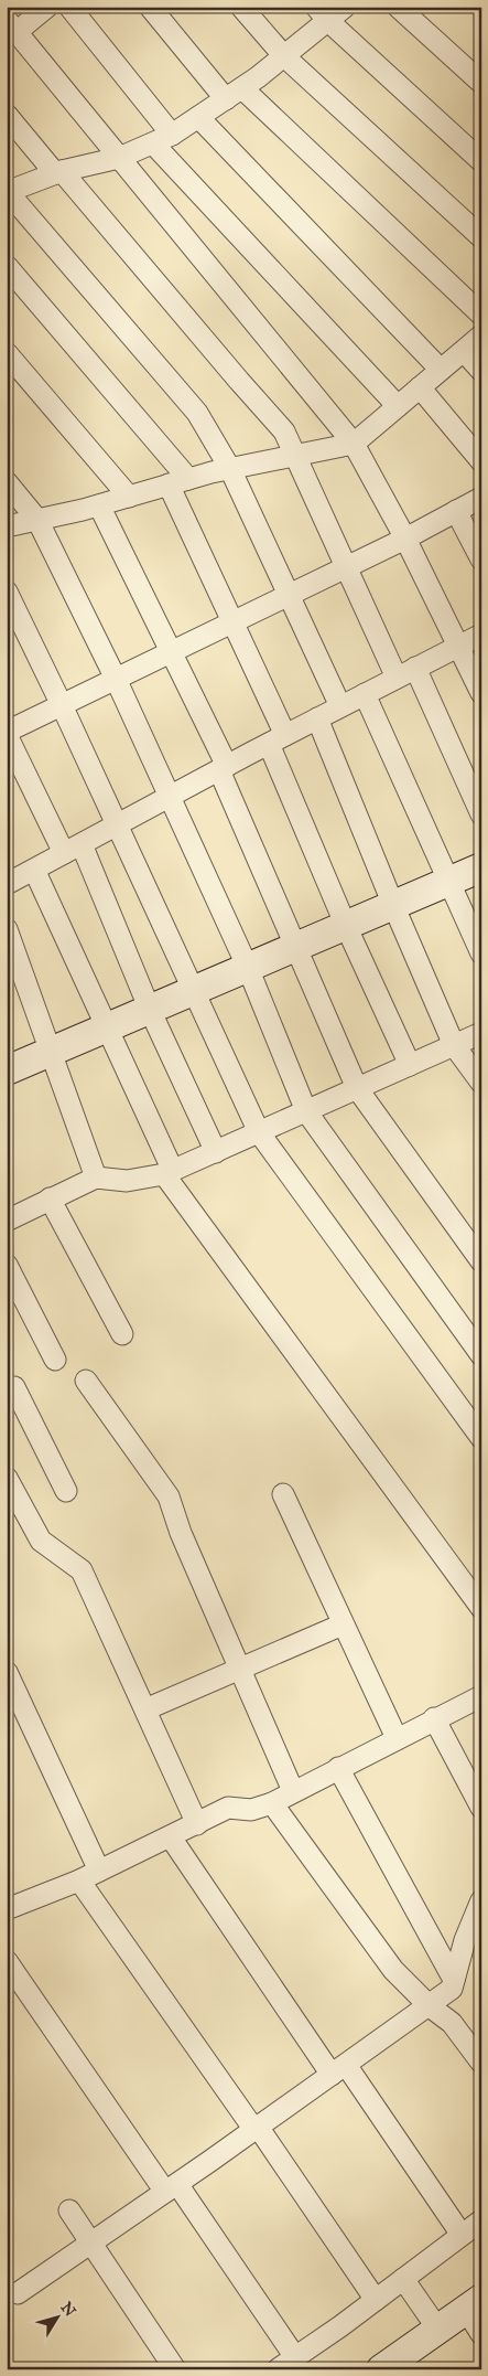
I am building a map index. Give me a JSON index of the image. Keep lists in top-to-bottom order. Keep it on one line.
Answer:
{"north":"top right"}
